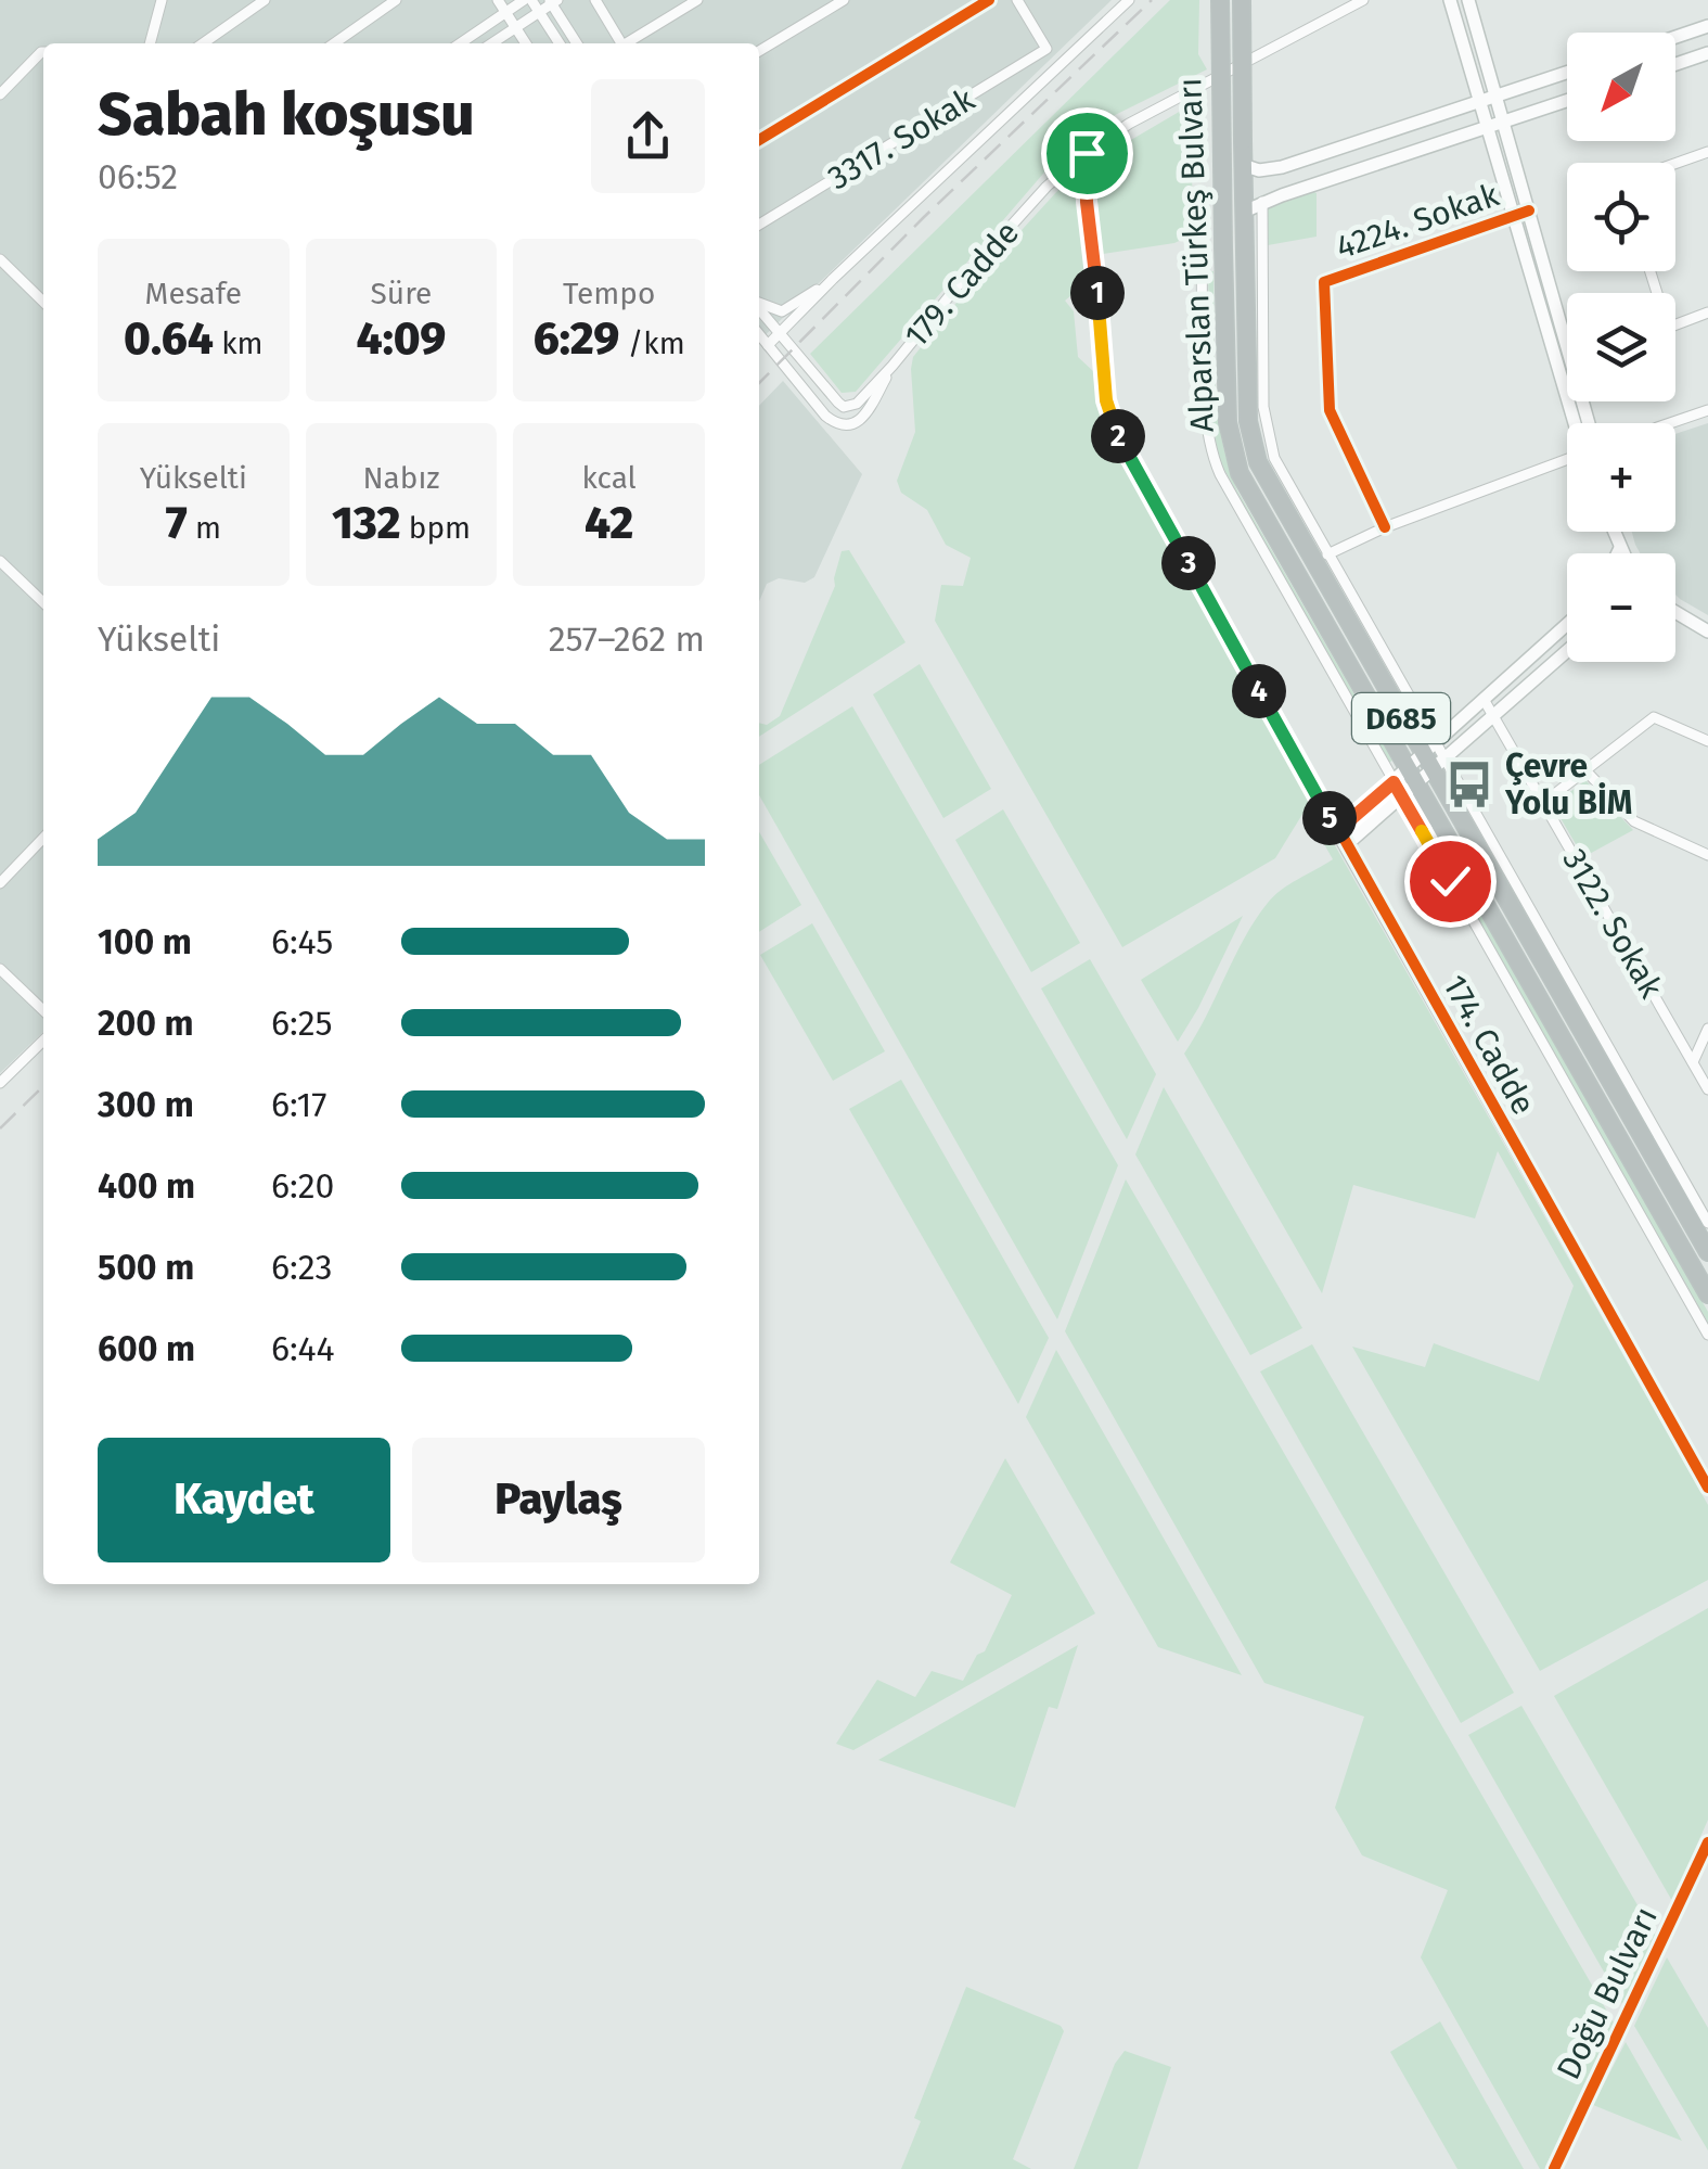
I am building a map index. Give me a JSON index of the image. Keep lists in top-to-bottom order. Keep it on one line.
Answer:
{"streets":{"highway":["Alparslan Türkeş Bulvarı","D685"],"street":["3317. Sokak","4224. Sokak","179. Cadde","3122. Sokak","174. Cadde","Doğu Bulvarı"]},"crossings":[["179. Cadde","174. Cadde"]],"places":{"bus stop":["Çevre Yolu BİM"]},"north":"bottom left","page":{"map_buttons":["+","−"],"heading":["Sabah koşusu","06:52"],"stats":[["Mesafe","0.64 km"],["Süre","4:09"],["Tempo","6:29 /km"],["Yükselti","7 m"],["Nabız","132 bpm"],["kcal","42"]],"pins":["1","2","3","4","5"],"chart":["Yükselti","257–262 m"],"list":[{"name":"100 m","note":"6:45"},{"name":"200 m","note":"6:25"},{"name":"300 m","note":"6:17"},{"name":"400 m","note":"6:20"},{"name":"500 m","note":"6:23"},{"name":"600 m","note":"6:44"}],"buttons":["Kaydet","Paylaş"]}}
